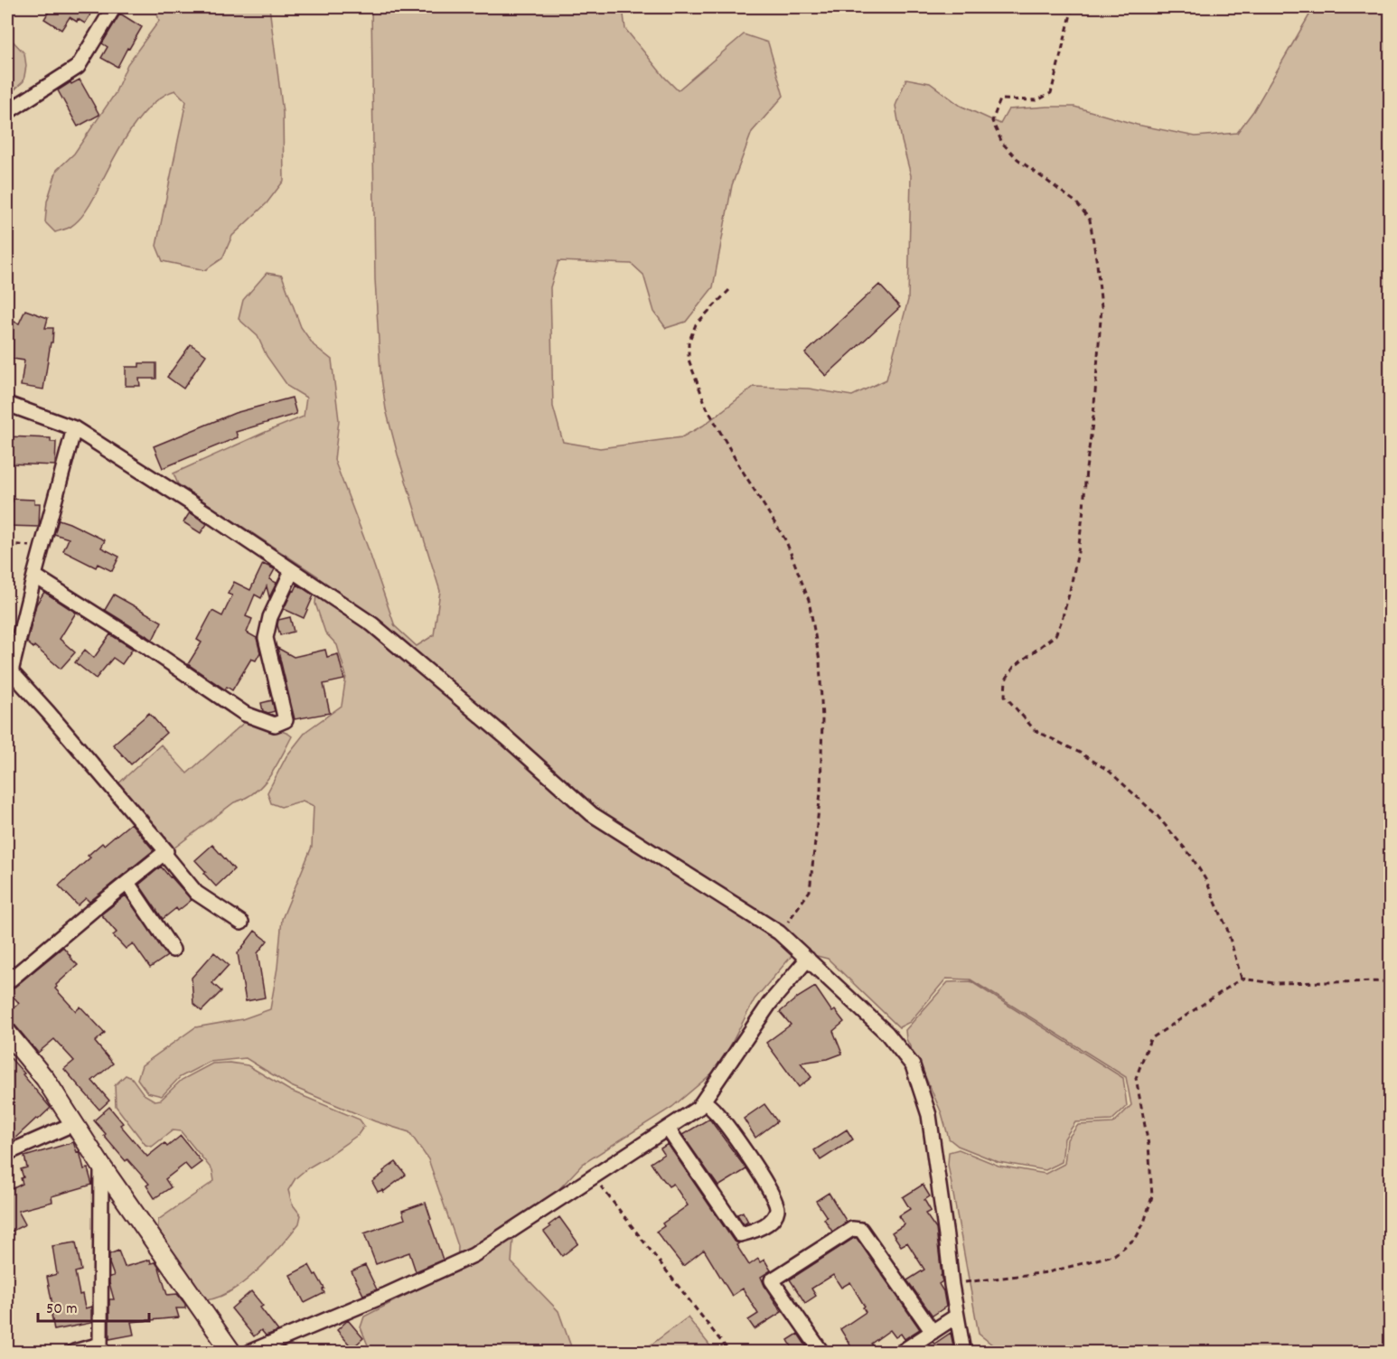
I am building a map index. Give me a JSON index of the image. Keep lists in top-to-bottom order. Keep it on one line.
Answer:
{"scale_bar":"50 m"}
